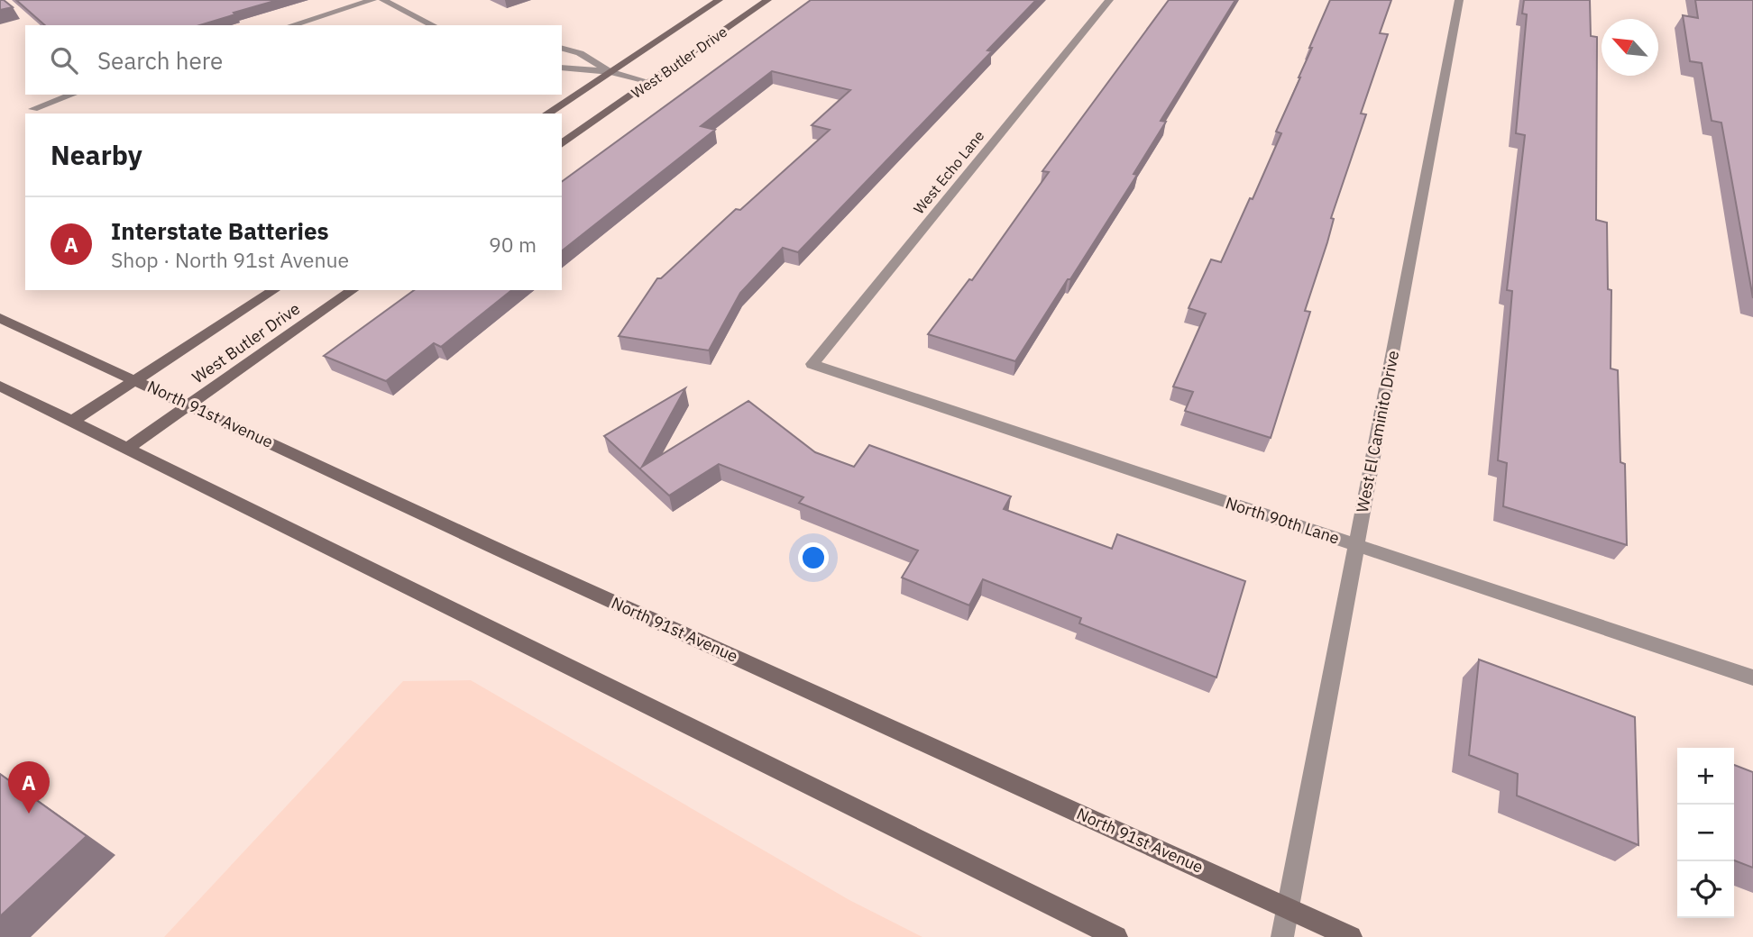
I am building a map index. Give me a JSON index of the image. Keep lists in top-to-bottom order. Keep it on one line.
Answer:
{"streets":{"main road":["West Butler Drive","North 91st Avenue"],"street":["West Echo Lane","West El Caminito Drive","North 90th Lane"]},"crossings":[["West Butler Drive","North 91st Avenue"],["West Echo Lane","North 90th Lane"],["North 91st Avenue","West El Caminito Drive"],["West El Caminito Drive","North 90th Lane"]],"north":"top left","page":{"search":"Search here","heading":"Nearby","list":[{"mark":"A","name":"Interstate Batteries","note":"Shop · North 91st Avenue","value":"90 m"}],"map_buttons":["+","−"],"pins":"A"}}
